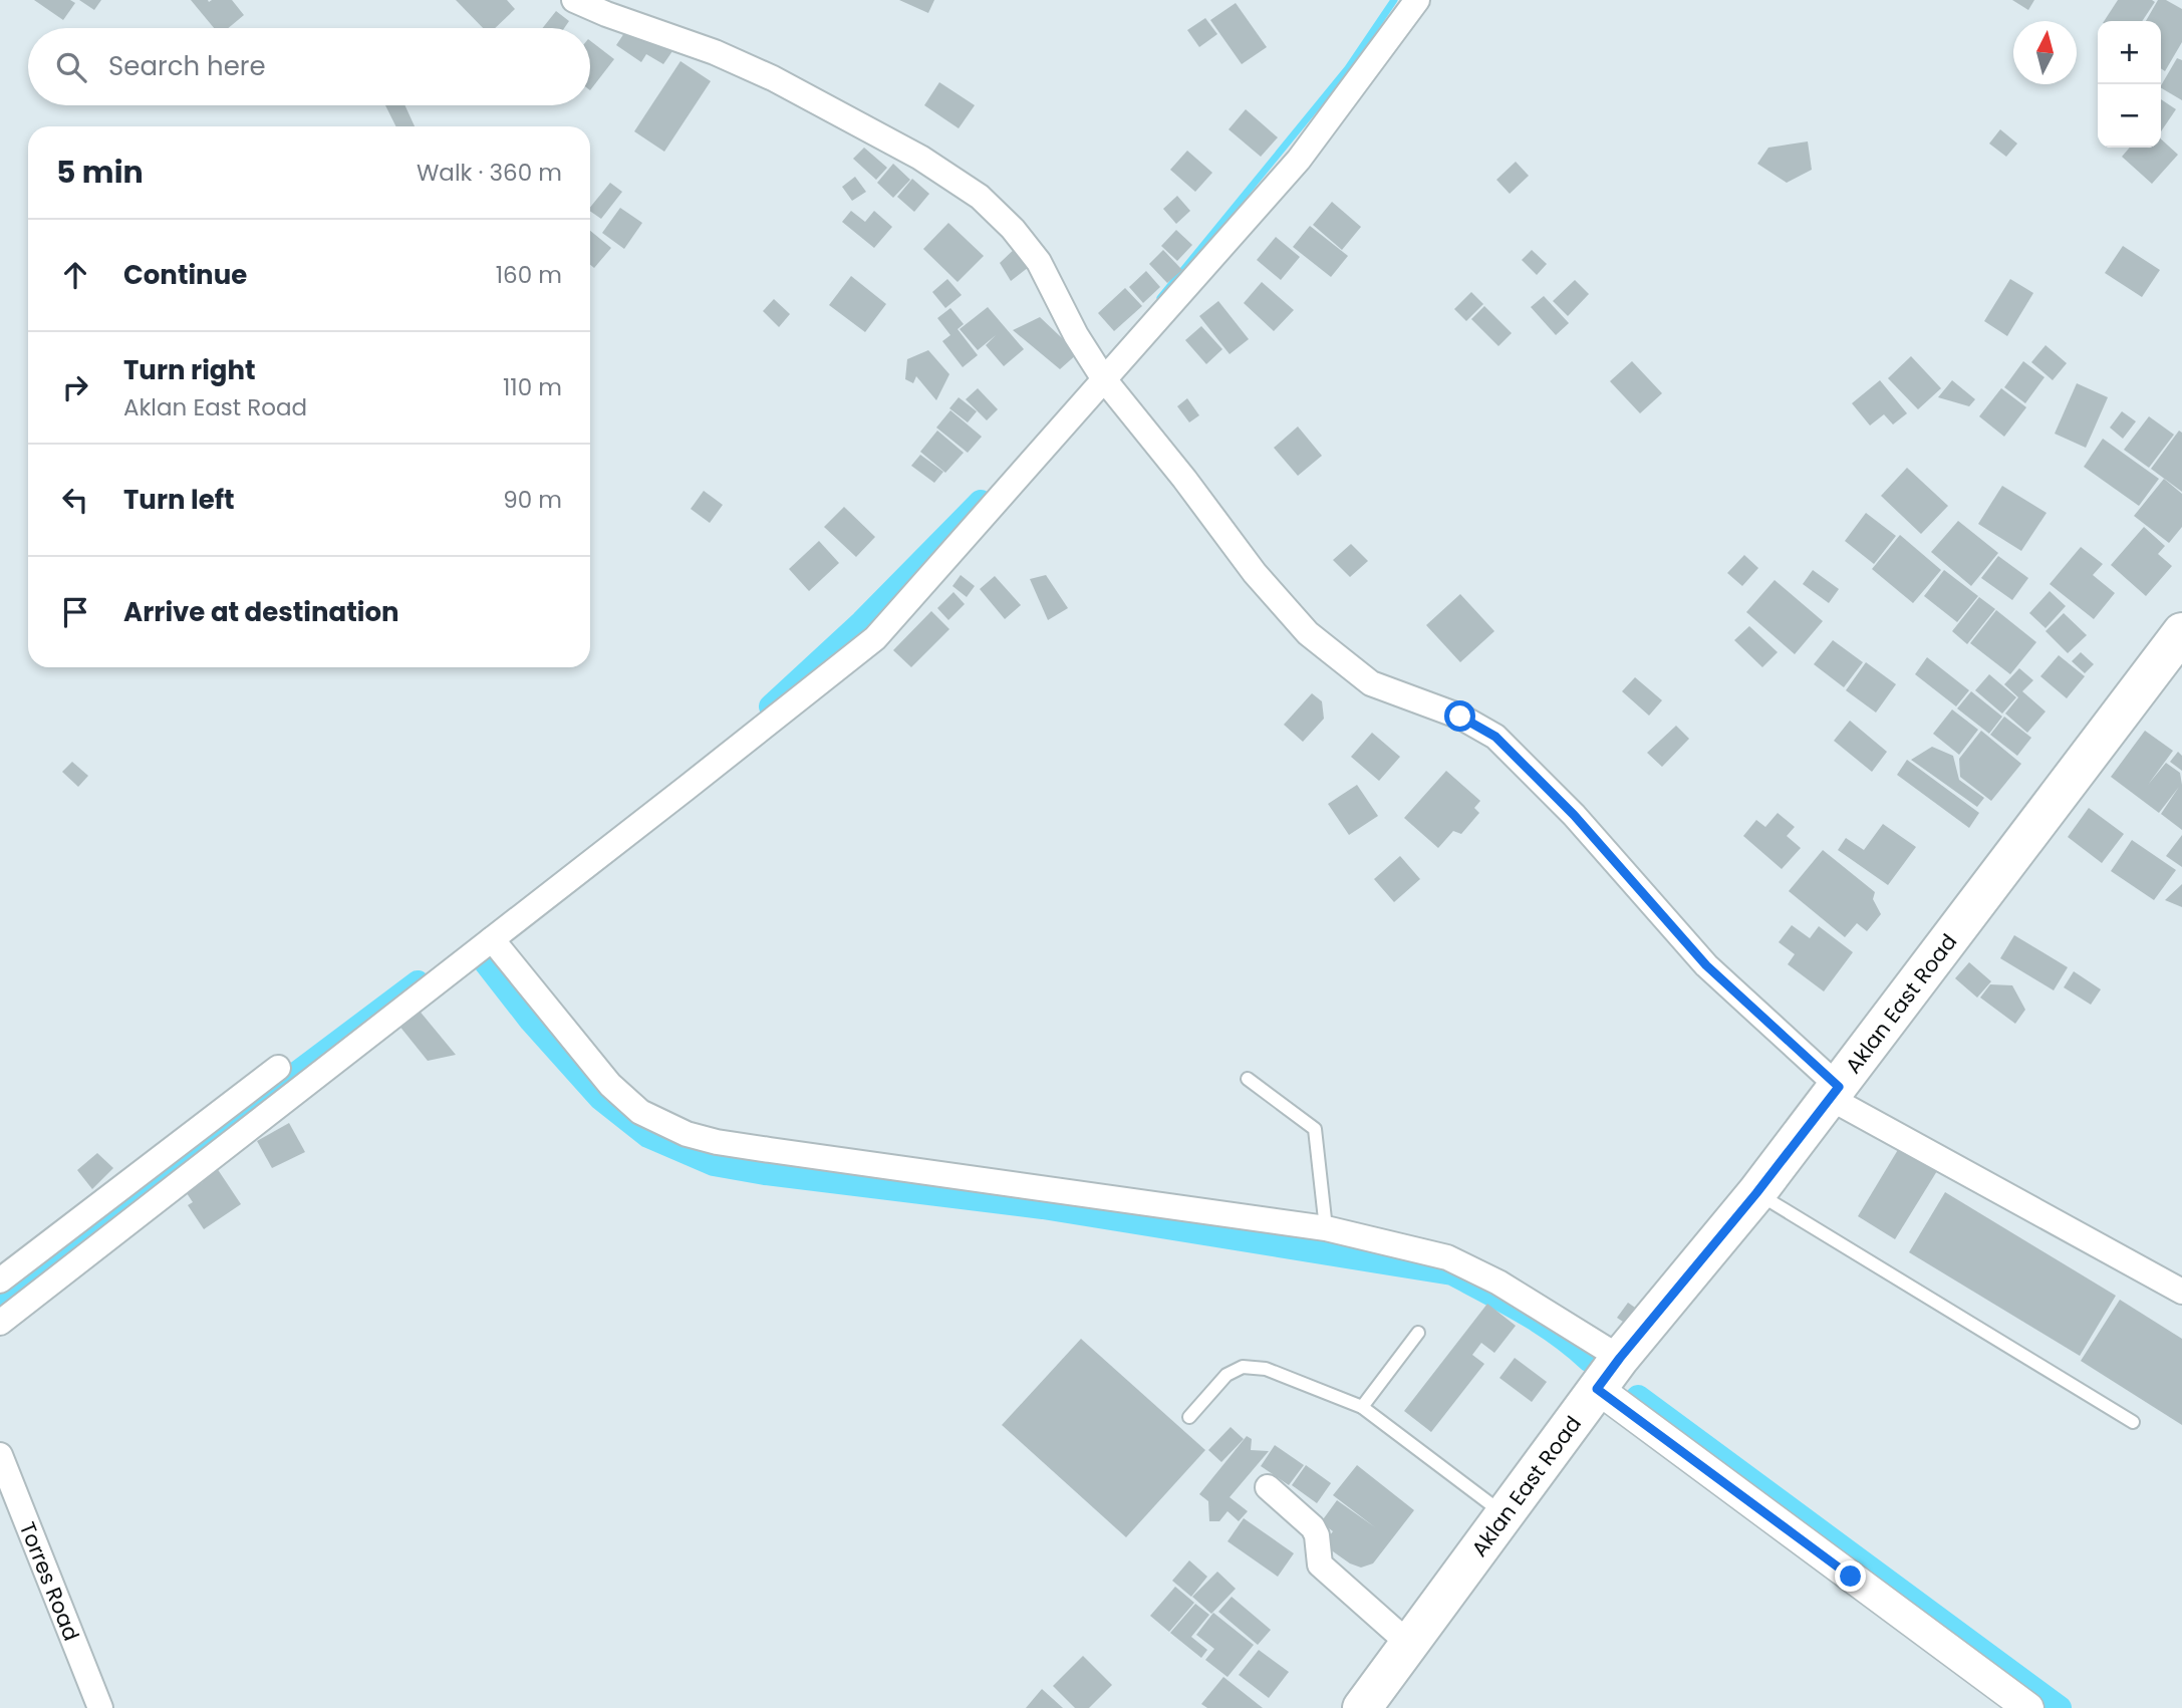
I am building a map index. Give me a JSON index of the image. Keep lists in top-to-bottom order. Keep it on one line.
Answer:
{"streets":{"main road":["Aklan East Road"],"street":["Torres Road"]},"north":"top","page":{"map_buttons":["+","−"],"search":"Search here","heading":["5 min","Walk · 360 m"],"list":[["Continue","160 m"],["Turn right","Aklan East Road","110 m"],["Turn left","90 m"],"Arrive at destination"]}}
